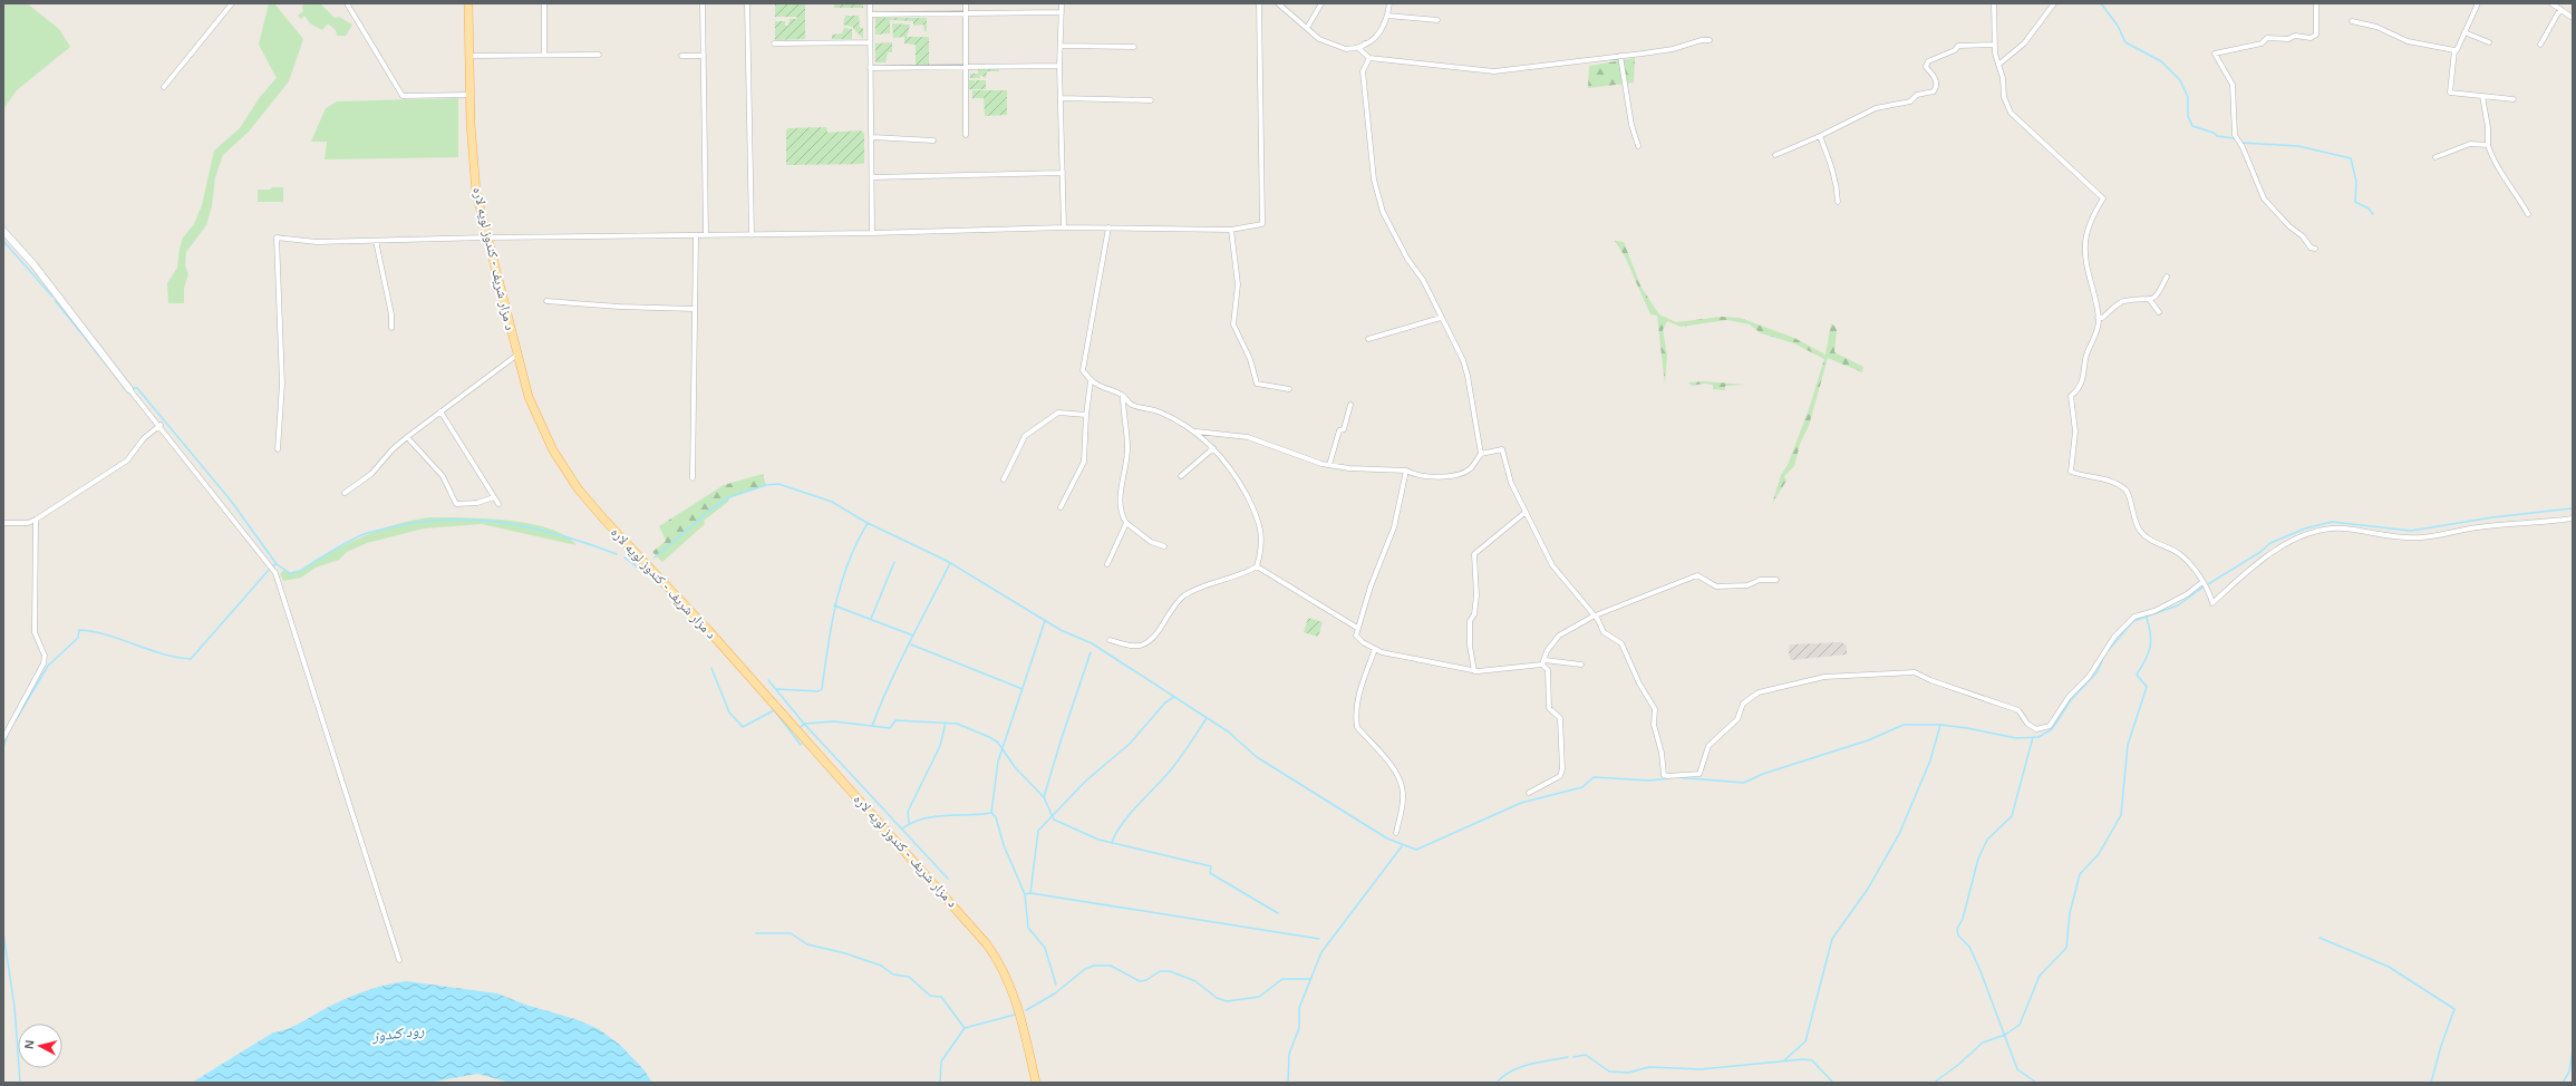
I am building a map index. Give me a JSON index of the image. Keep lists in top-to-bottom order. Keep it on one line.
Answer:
{"streets":{"main road":["د مزار شریف - کندوز لویه لاره"]},"water":["رود کندوز"],"north":"left"}
